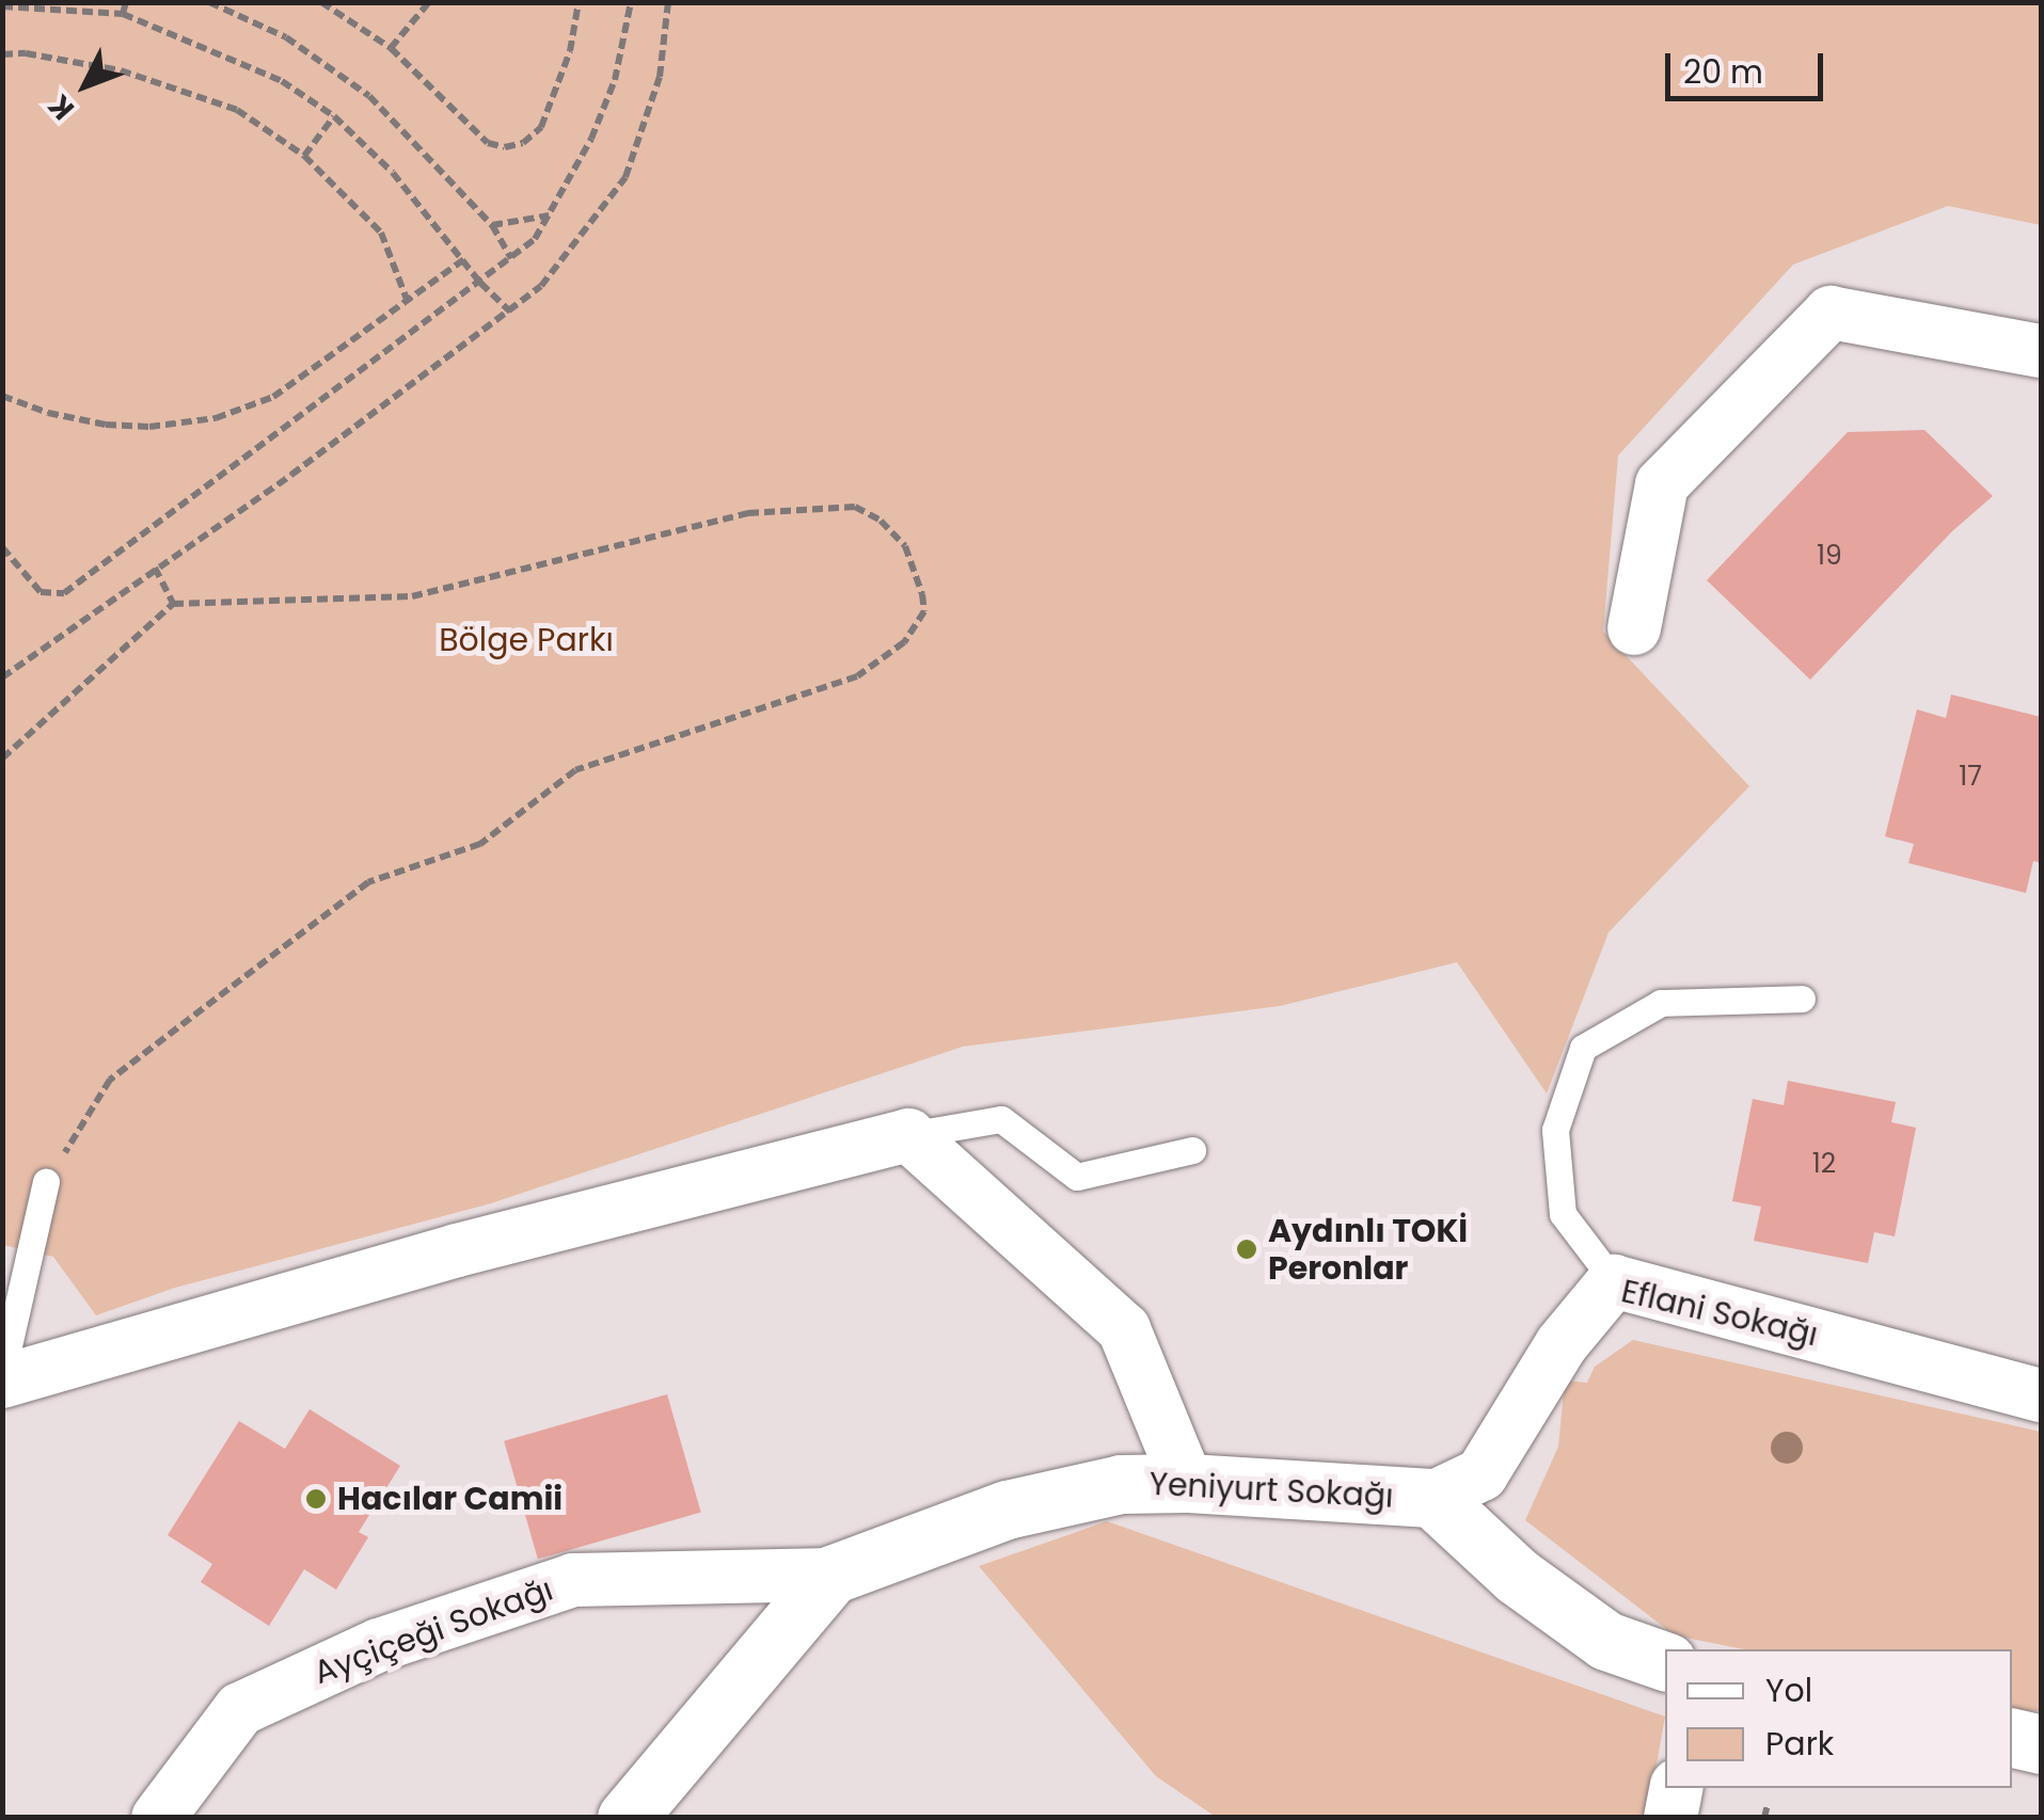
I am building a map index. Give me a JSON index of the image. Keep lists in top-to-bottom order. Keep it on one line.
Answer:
{"streets":{"street":["Eflani Sokağı","Yeniyurt Sokağı","Ayçiçeği Sokağı"]},"crossings":[["Eflani Sokağı","Yeniyurt Sokağı"],["Yeniyurt Sokağı","Ayçiçeği Sokağı"]],"parks":["Bölge Parkı"],"places":["Aydınlı TOKİ Peronlar","Hacılar Camii"],"house_numbers":["19","17","12"],"legend":["Yol","Park"],"scale_bar":"20 m","north":"bottom left"}
